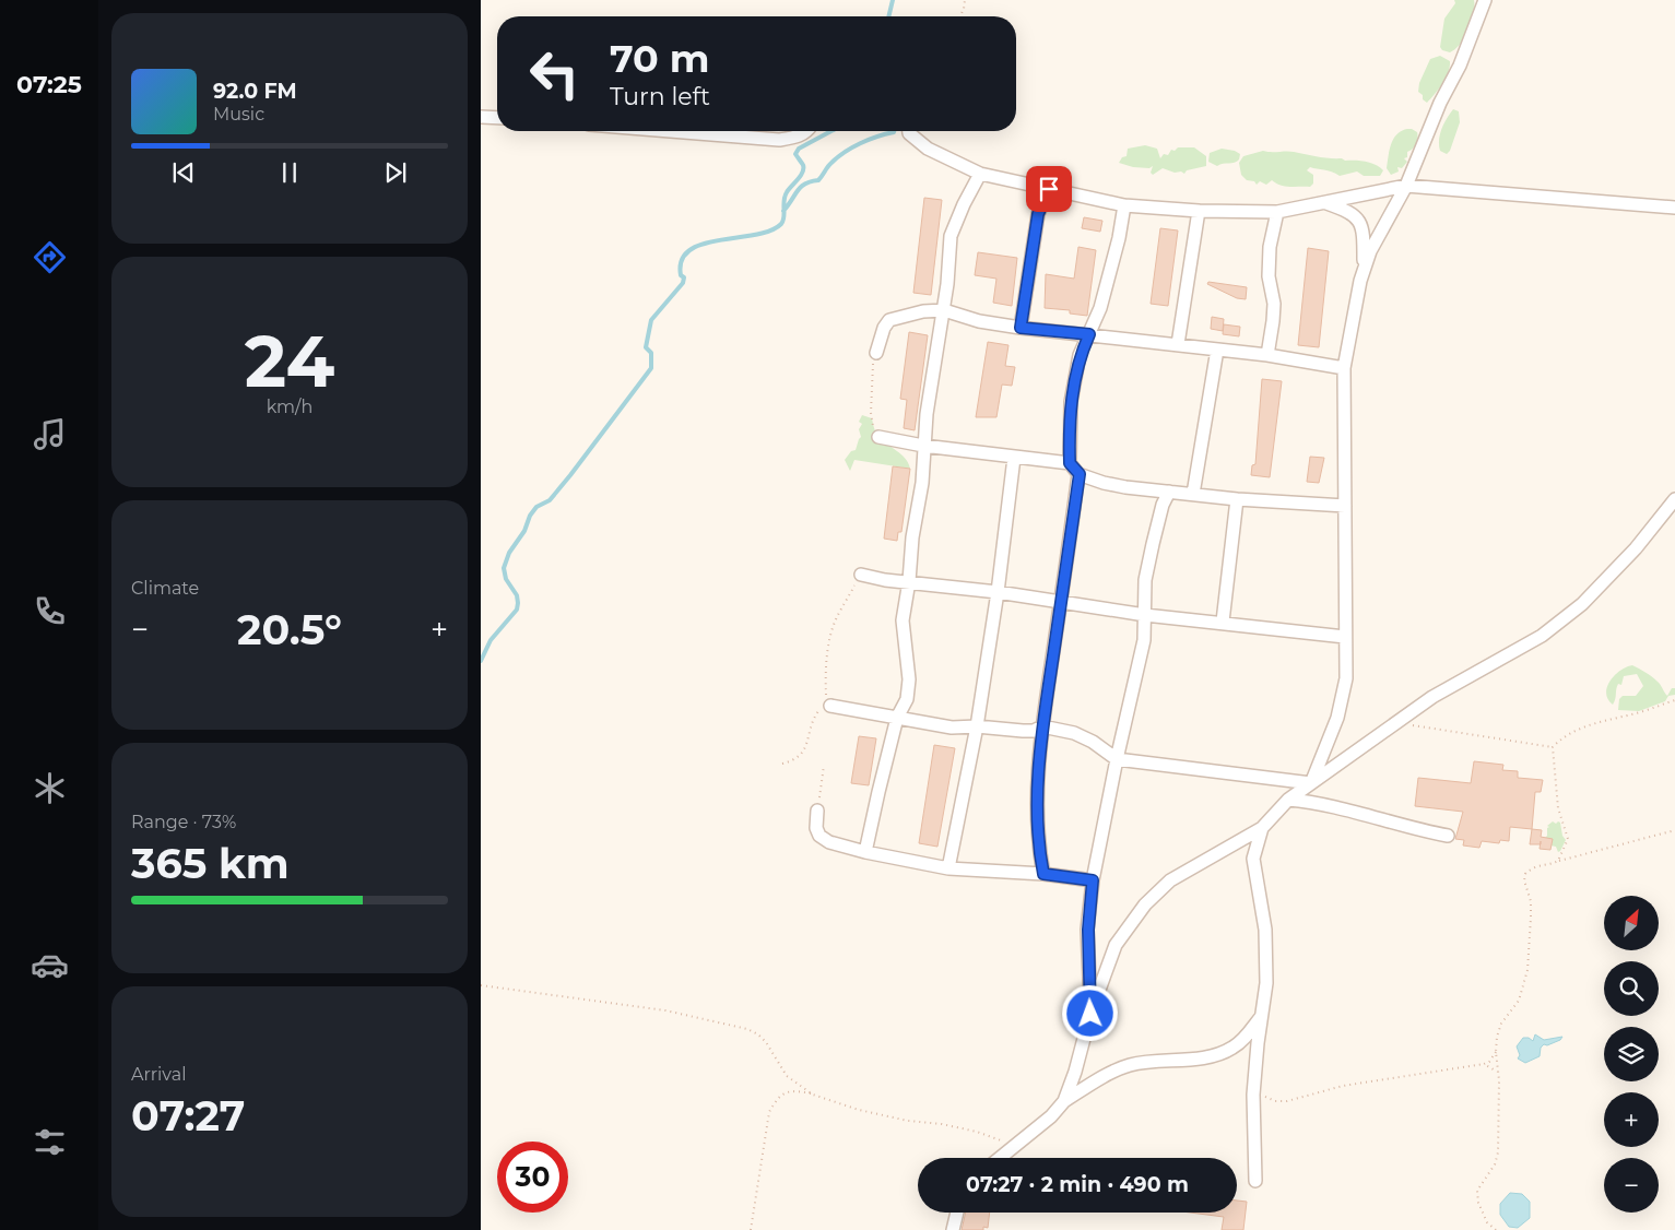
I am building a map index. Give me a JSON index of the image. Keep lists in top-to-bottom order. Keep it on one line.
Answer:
{"north":"top right","page":{"tabs":"07:25","turn":["70 m","Turn left"],"song":["92.0 FM","Music"],"tile":[["24","km/h"],"Climate",["Range · 73%","365 km"],["Arrival","07:27"]],"heat":["−","20.5°","+"],"map_buttons":["+","−"],"limit":"30","trip":"07:27 · 2 min · 490 m"}}
